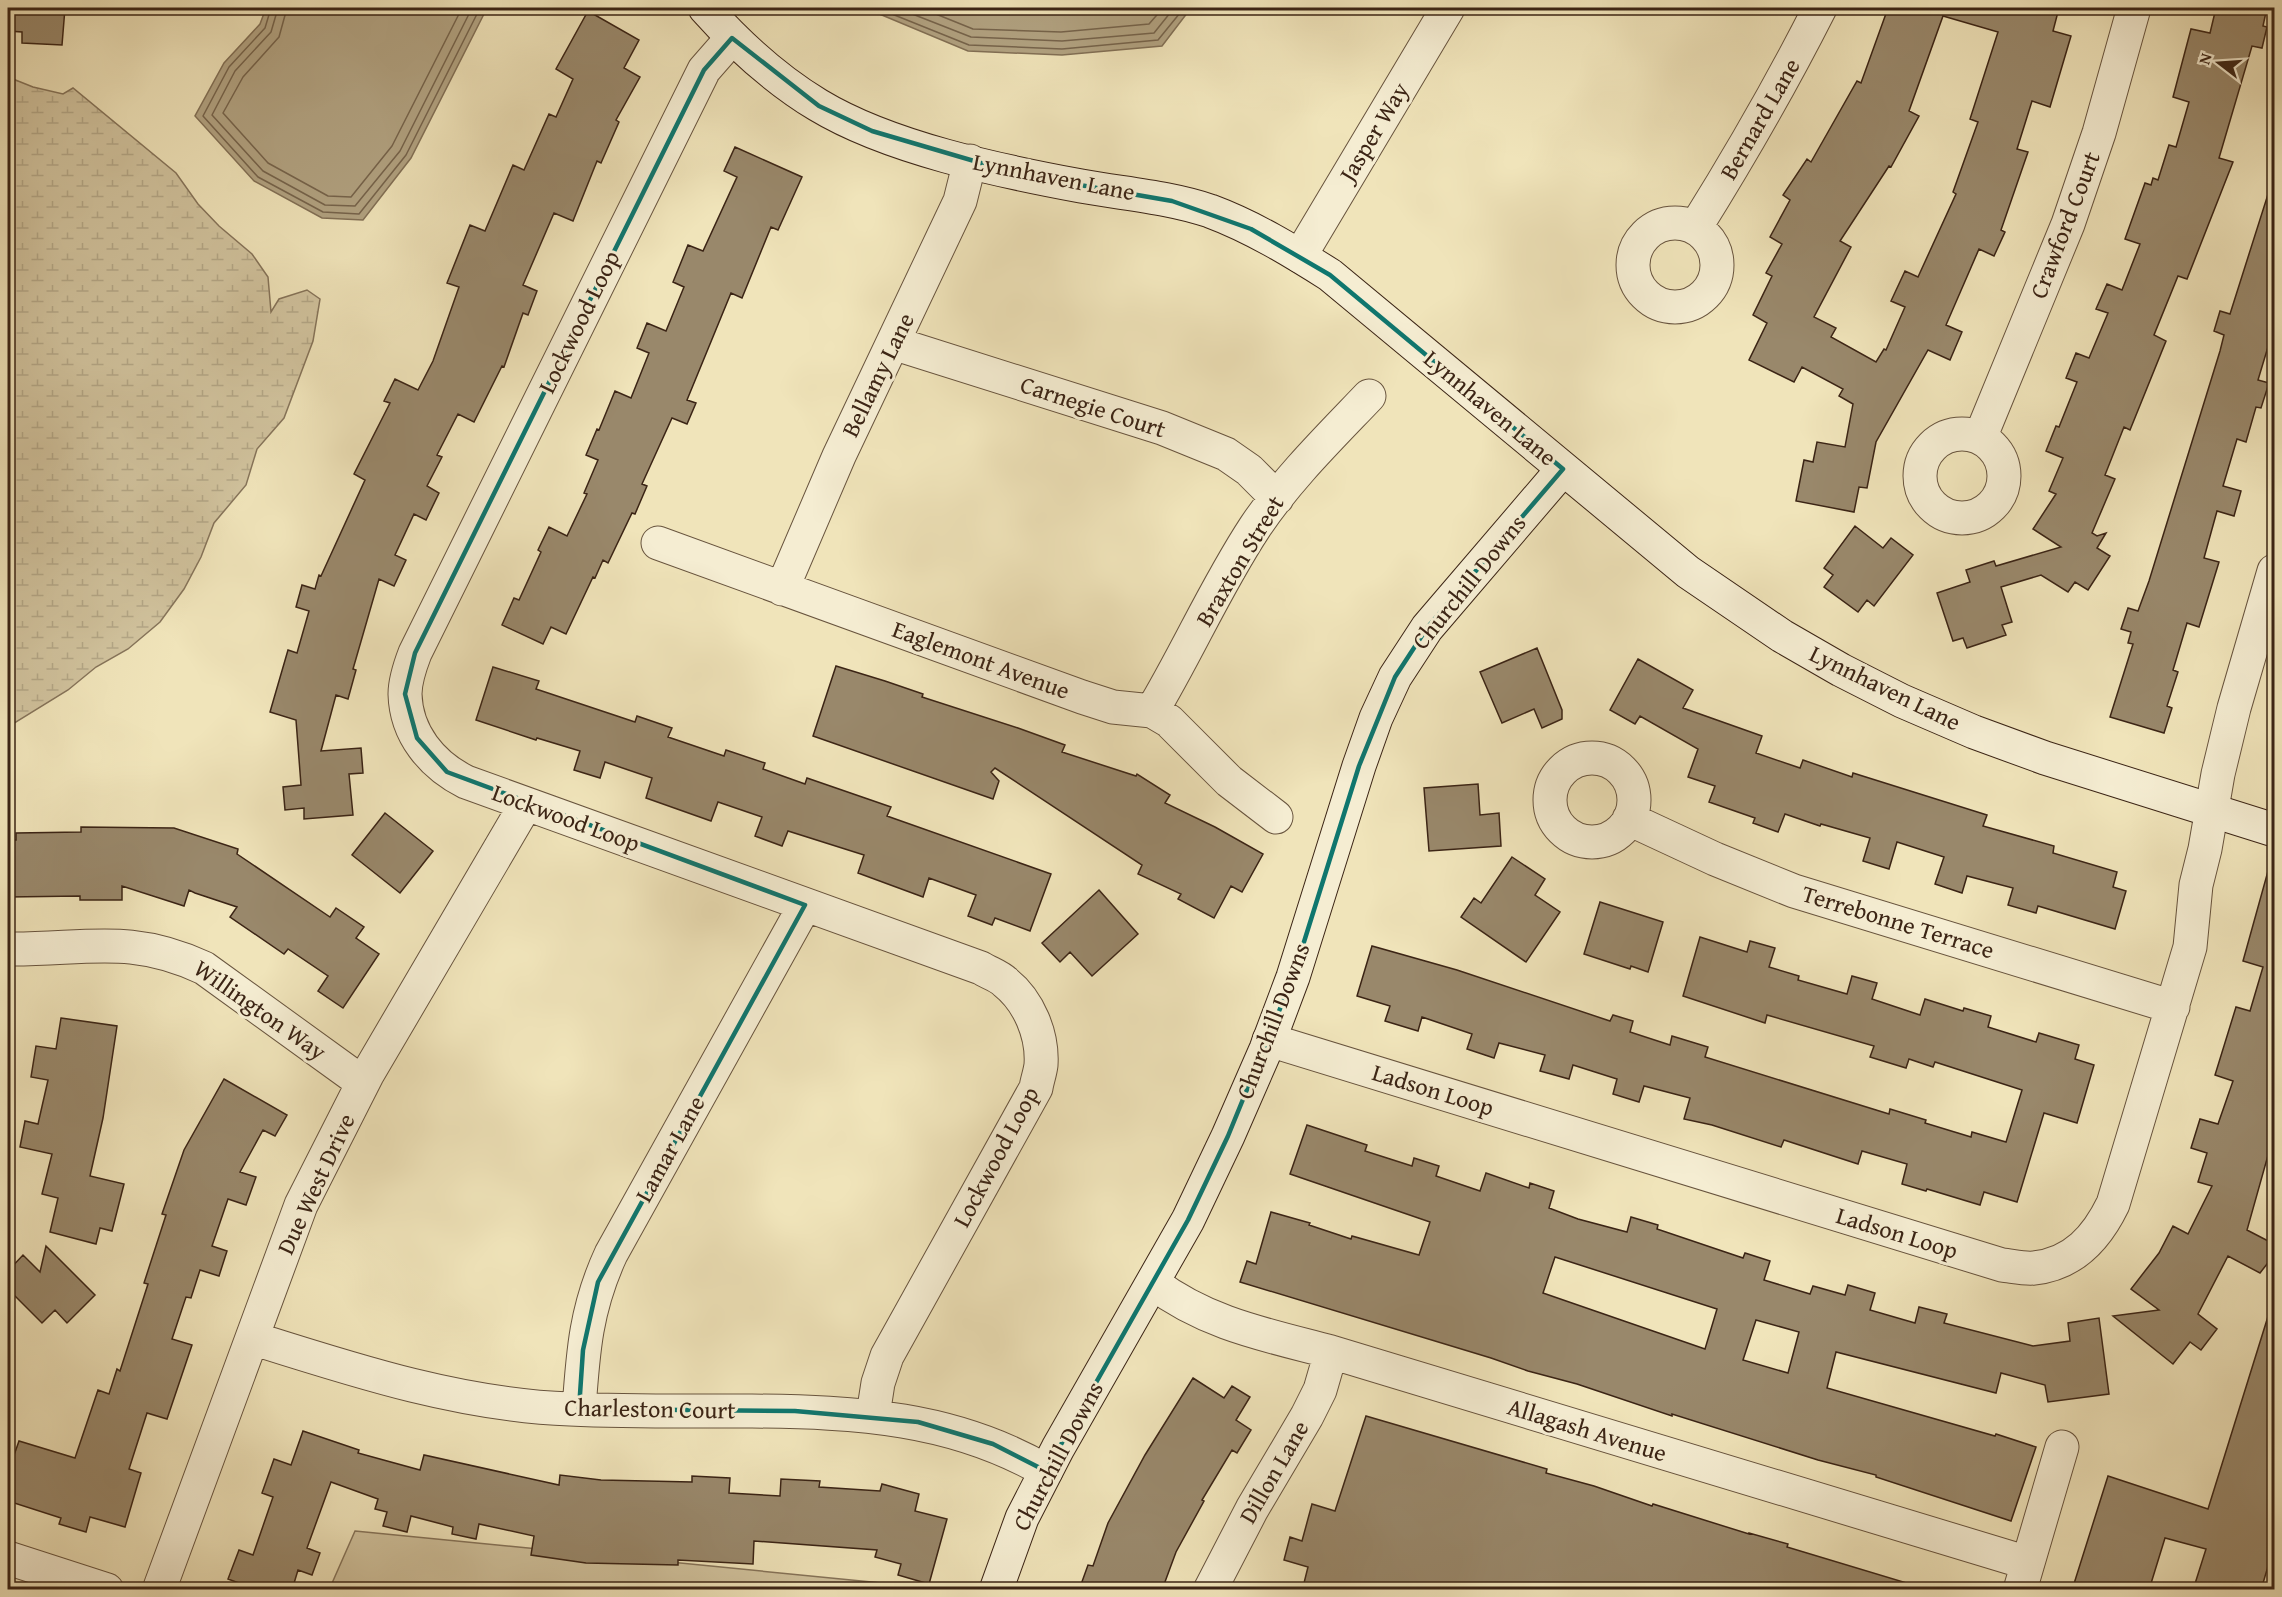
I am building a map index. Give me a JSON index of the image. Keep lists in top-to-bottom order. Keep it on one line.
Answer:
{"streets":{"street":["Bernard Lane","Jasper Way","Lynnhaven Lane","Crawford Court","Lockwood Loop","Bellamy Lane","Carnegie Court","Braxton Street","Churchill Downs","Eaglemont Avenue","Terrebonne Terrace","Willington Way","Ladson Loop","Lamar Lane","Due West Drive","Charleston Court","Allagash Avenue","Dillon Lane"]},"crossings":[["Jasper Way","Lynnhaven Lane"],["Lynnhaven Lane","Lockwood Loop"],["Lynnhaven Lane","Bellamy Lane"],["Lynnhaven Lane","Churchill Downs"],["Lynnhaven Lane","Ladson Loop"],["Lockwood Loop","Lamar Lane"],["Lockwood Loop","Due West Drive"],["Lockwood Loop","Charleston Court"],["Bellamy Lane","Carnegie Court"],["Bellamy Lane","Eaglemont Avenue"],["Carnegie Court","Braxton Street"],["Braxton Street","Eaglemont Avenue"],["Churchill Downs","Ladson Loop"],["Churchill Downs","Charleston Court"],["Churchill Downs","Allagash Avenue"],["Terrebonne Terrace","Ladson Loop"],["Willington Way","Due West Drive"],["Lamar Lane","Charleston Court"],["Due West Drive","Charleston Court"],["Allagash Avenue","Dillon Lane"]],"north":"left"}
